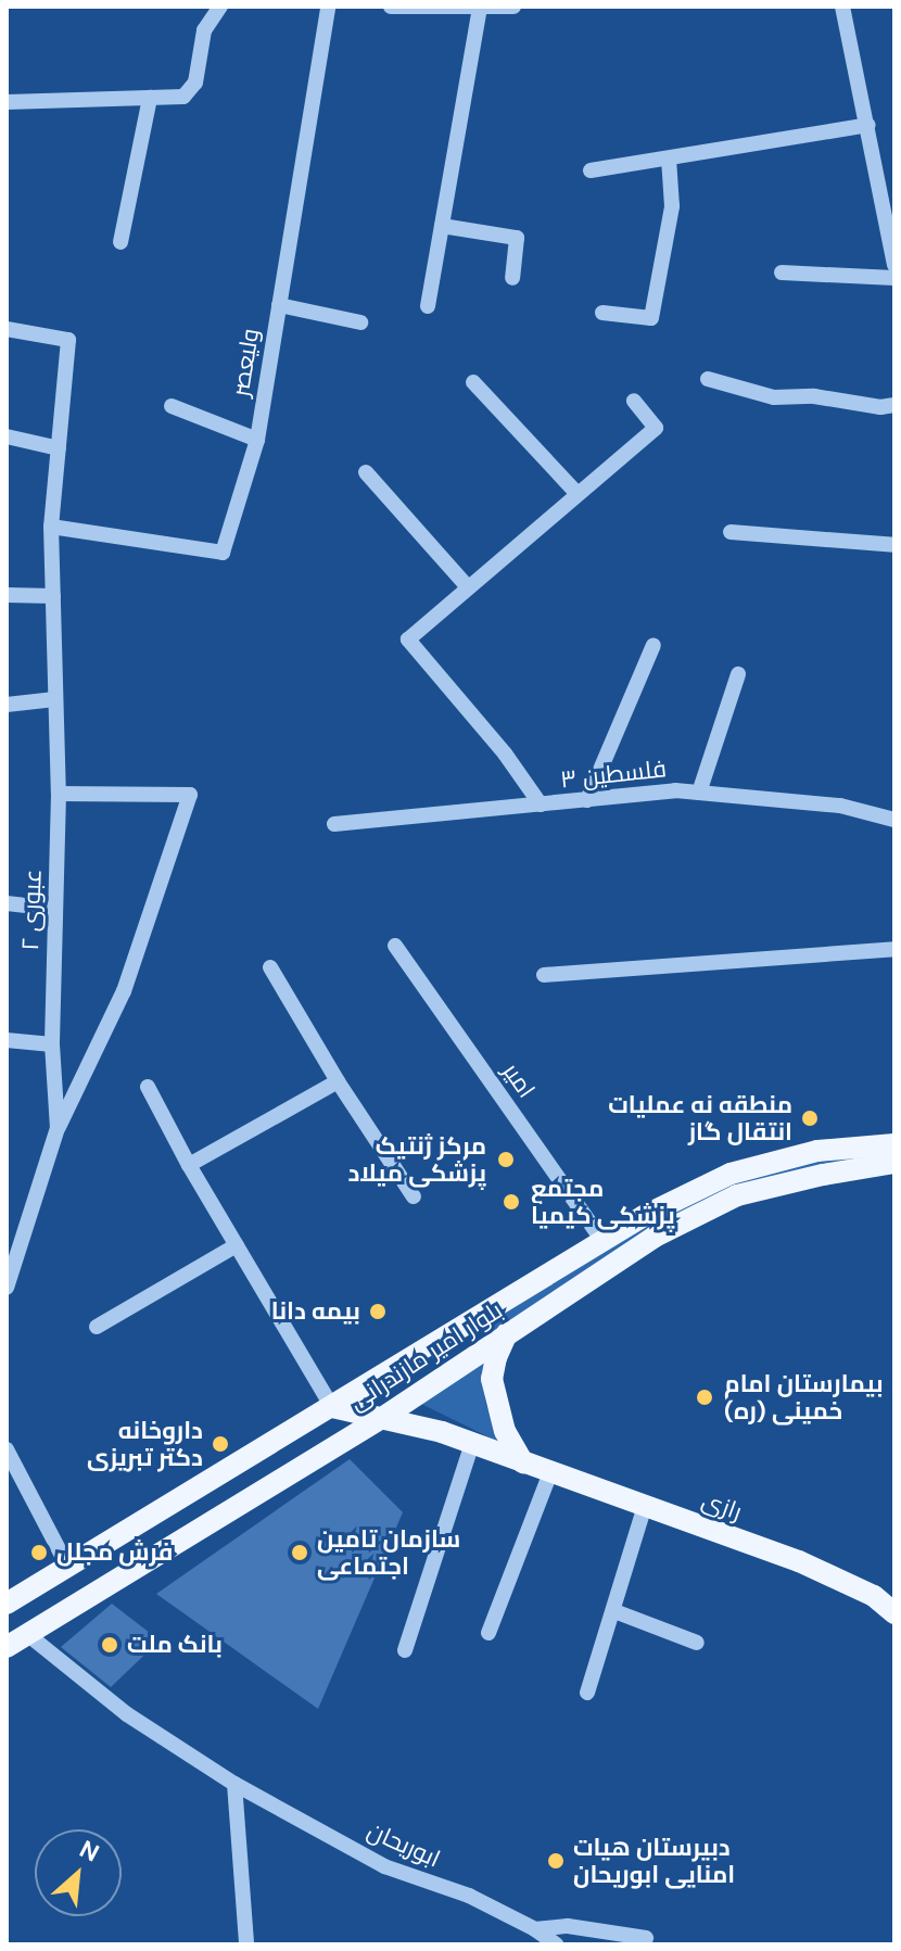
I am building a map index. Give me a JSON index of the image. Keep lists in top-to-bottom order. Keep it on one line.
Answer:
{"streets":{"main road":["بلوار امیر مازندرانی","رازی"],"street":["ولیعصر","فلسطین ۳","عبوری ۲","امیر","ابوریحان"]},"crossings":[["ولیعصر","عبوری ۲"],["امیر","بلوار امیر مازندرانی"],["بلوار امیر مازندرانی","رازی"],["بلوار امیر مازندرانی","ابوریحان"]],"places":["منطقه نه عملیات انتقال گاز","مرکز ژنتیک پزشکی میلاد","مجتمع پزشکی کیمیا","بیمه دانا","بیمارستان امام خمینی (ره)","داروخانه دکتر تبریزی","فرش مجلل","سازمان تامین اجتماعی","بانک ملت","دبیرستان هیات امنایی ابوریحان"],"north":"top right"}
